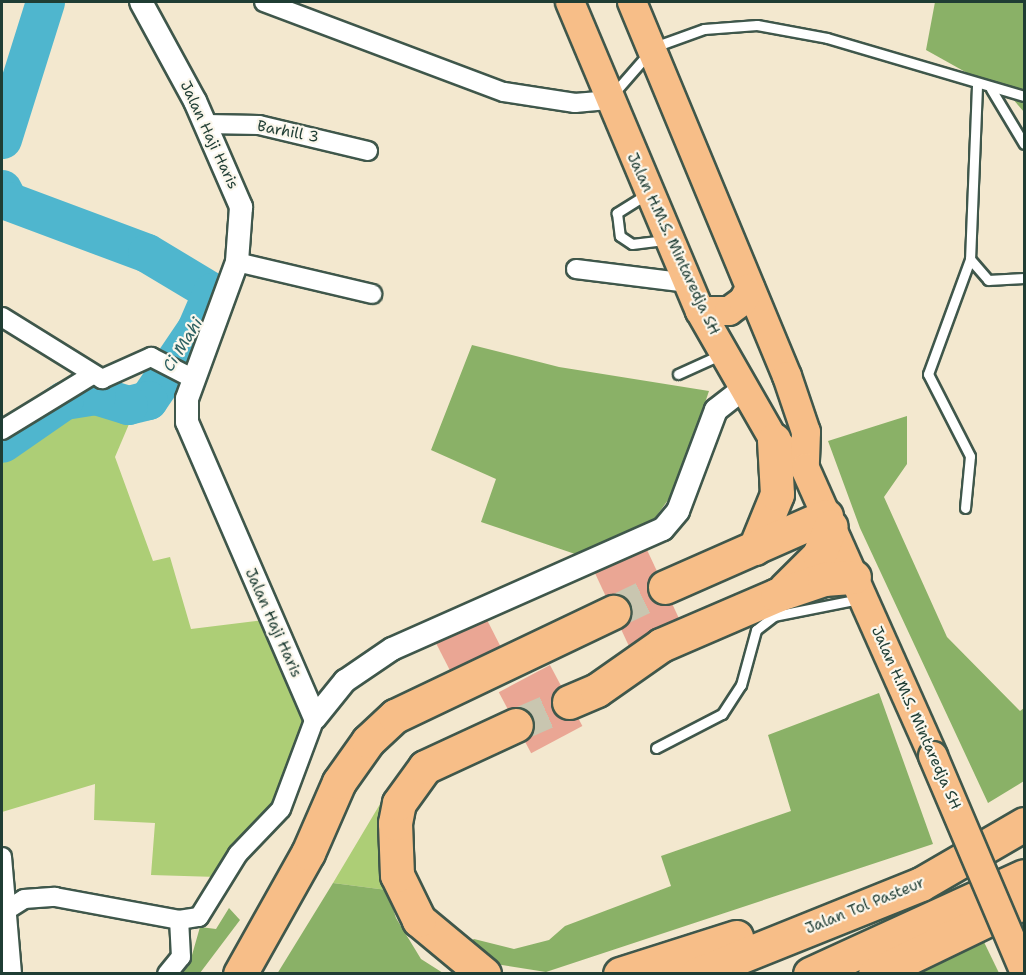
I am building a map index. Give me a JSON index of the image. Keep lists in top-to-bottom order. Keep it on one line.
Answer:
{"streets":{"highway":["Jalan Tol Pasteur"],"main road":["Jalan H.M.S. Mintaredja SH"],"street":["Barhill 3","Jalan Haji Haris"]},"crossings":[["Barhill 3","Jalan Haji Haris"]],"water":["Ci Mahi"]}
